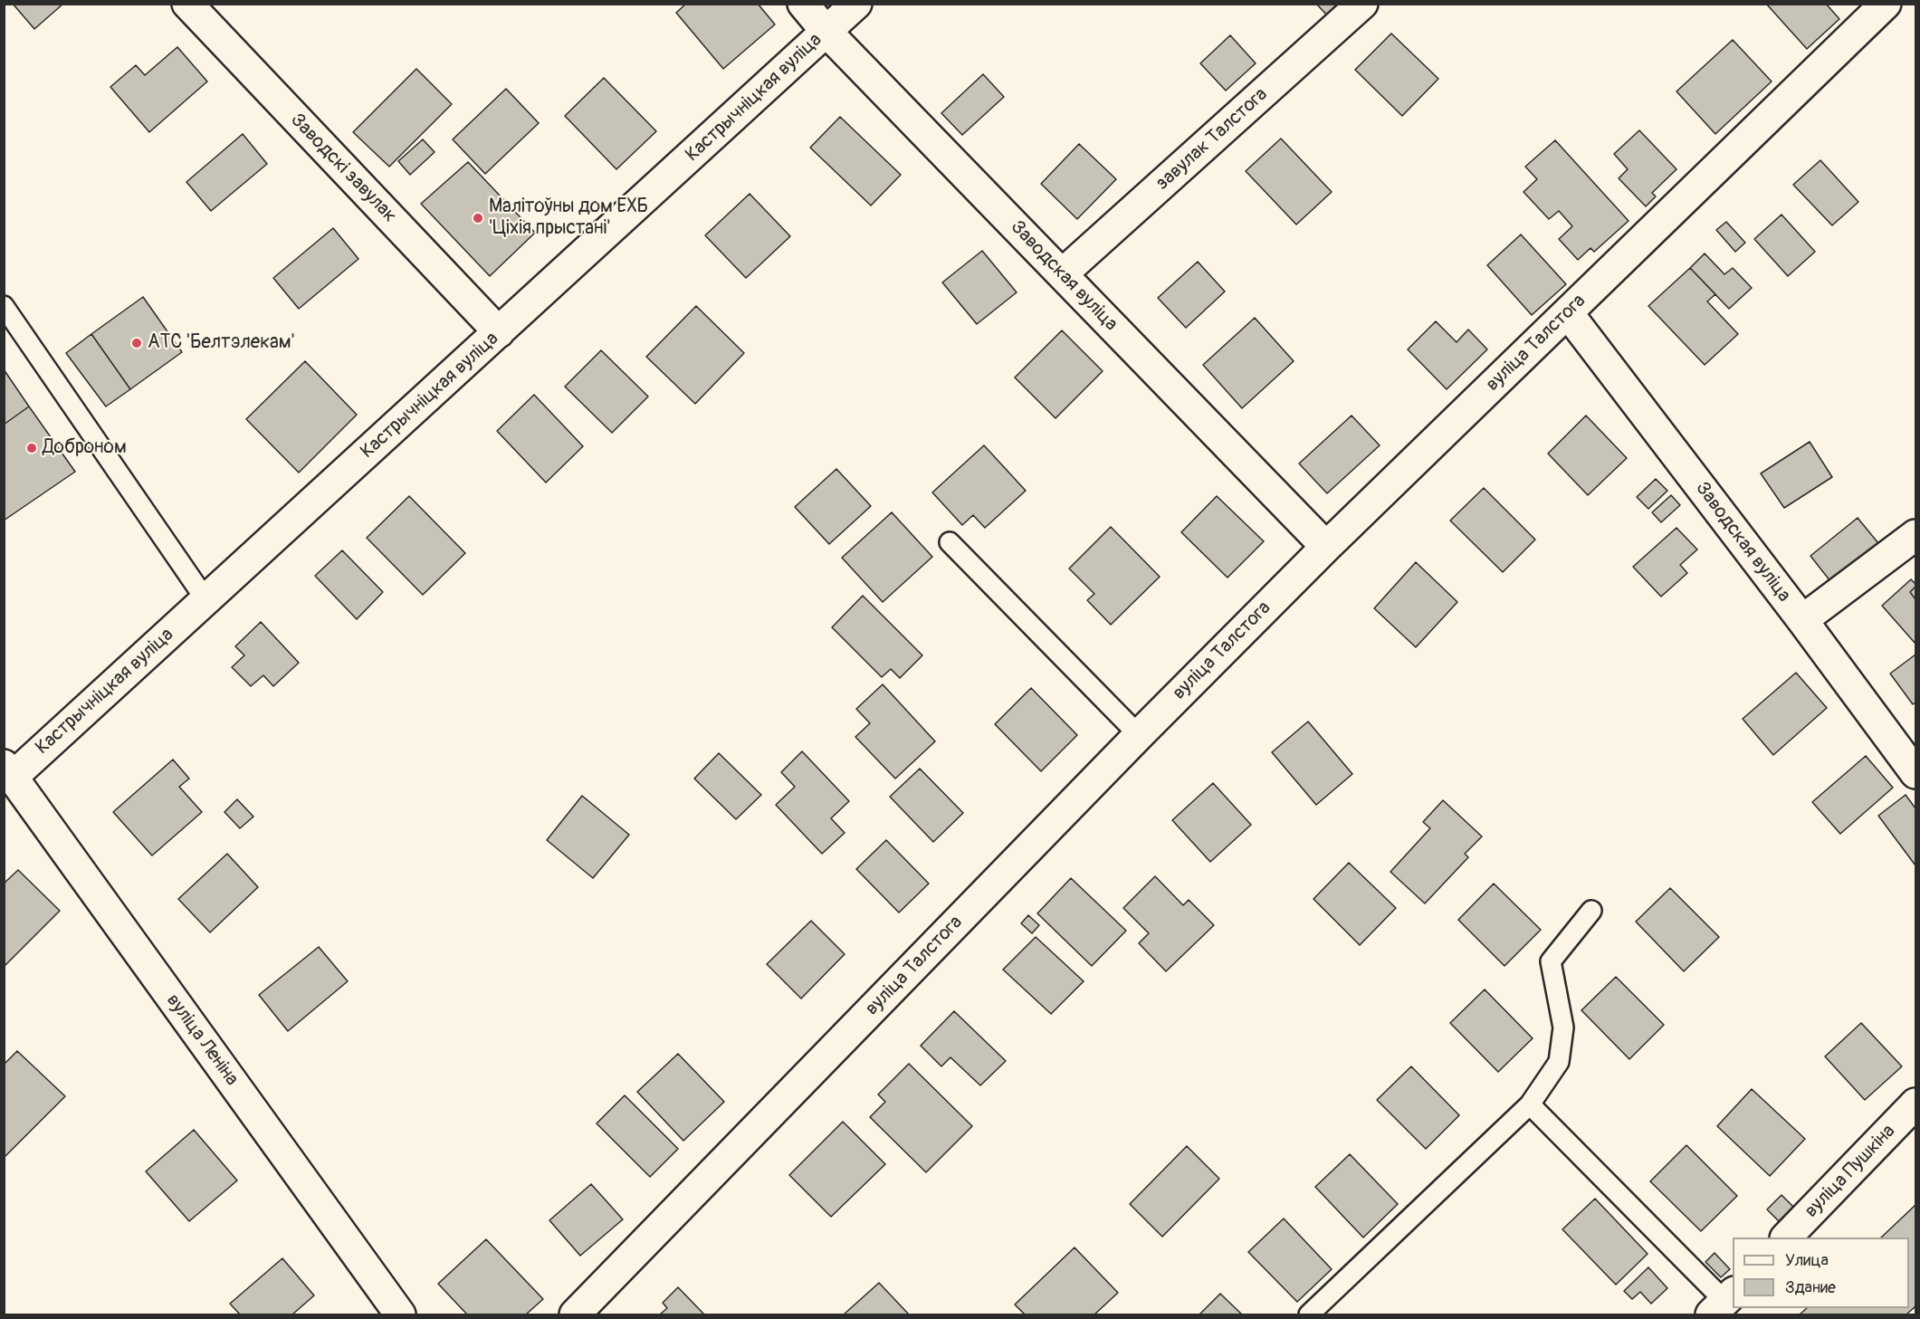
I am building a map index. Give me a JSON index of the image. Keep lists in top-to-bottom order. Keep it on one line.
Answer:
{"streets":{"street":["Кастрычніцкая вуліца","завулак Талстога","Заводскі завулак","Заводская вуліца","вуліца Талстога","вуліца Леніна","вуліца Пушкіна"]},"crossings":[["Кастрычніцкая вуліца","Заводскі завулак"],["Кастрычніцкая вуліца","Заводская вуліца"],["Кастрычніцкая вуліца","вуліца Леніна"],["завулак Талстога","Заводская вуліца"],["Заводская вуліца","вуліца Талстога"]],"places":["Малітоўны дом ЕХБ 'Ціхія прыстані'","АТС 'Белтэлекам'","Доброном"],"legend":["Улица","Здание"]}
